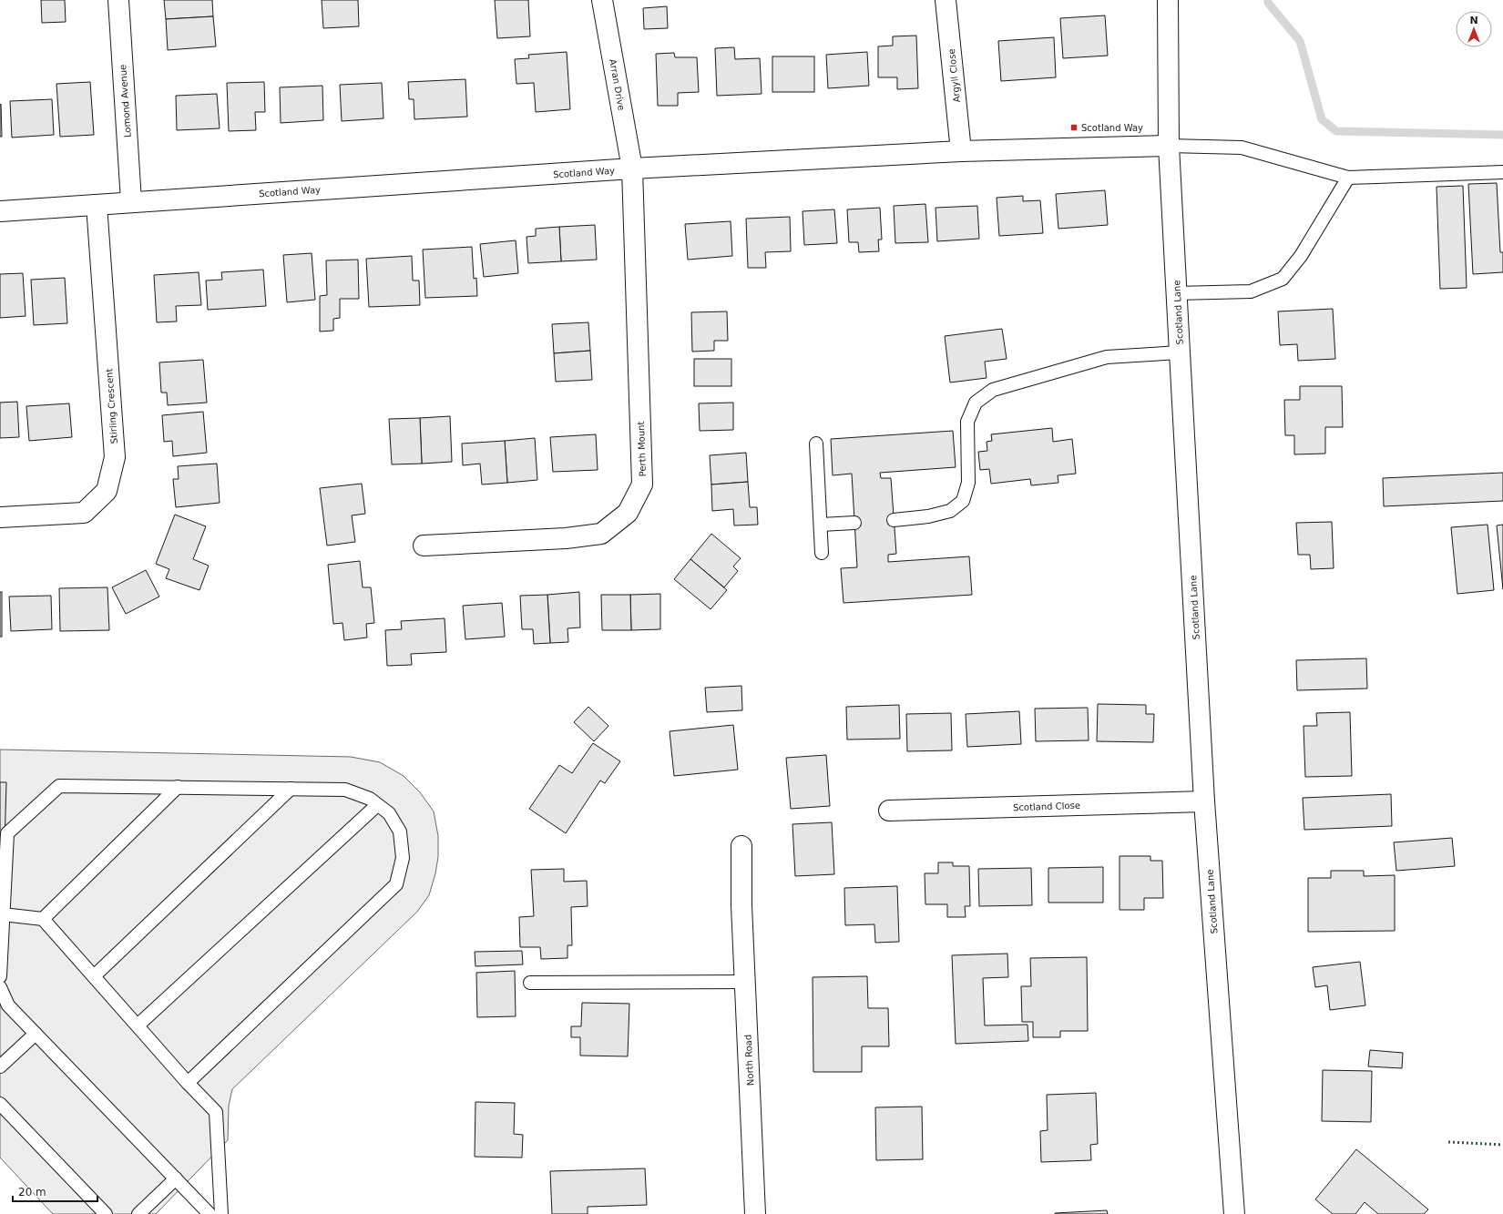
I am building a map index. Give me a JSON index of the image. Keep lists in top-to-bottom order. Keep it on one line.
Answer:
{"streets":{"street":["Argyll Close","Arran Drive","Lomond Avenue","Scotland Way","Scotland Lane","Stirling Crescent","Perth Mount","Scotland Close","North Road"]},"crossings":[["Argyll Close","Scotland Way"],["Arran Drive","Scotland Way"],["Arran Drive","Perth Mount"],["Lomond Avenue","Scotland Way"],["Scotland Way","Scotland Lane"],["Scotland Way","Stirling Crescent"],["Scotland Way","Perth Mount"],["Scotland Lane","Scotland Close"]],"places":{"transit":["Scotland Way"]},"scale_bar":"20 m","north":"top"}
